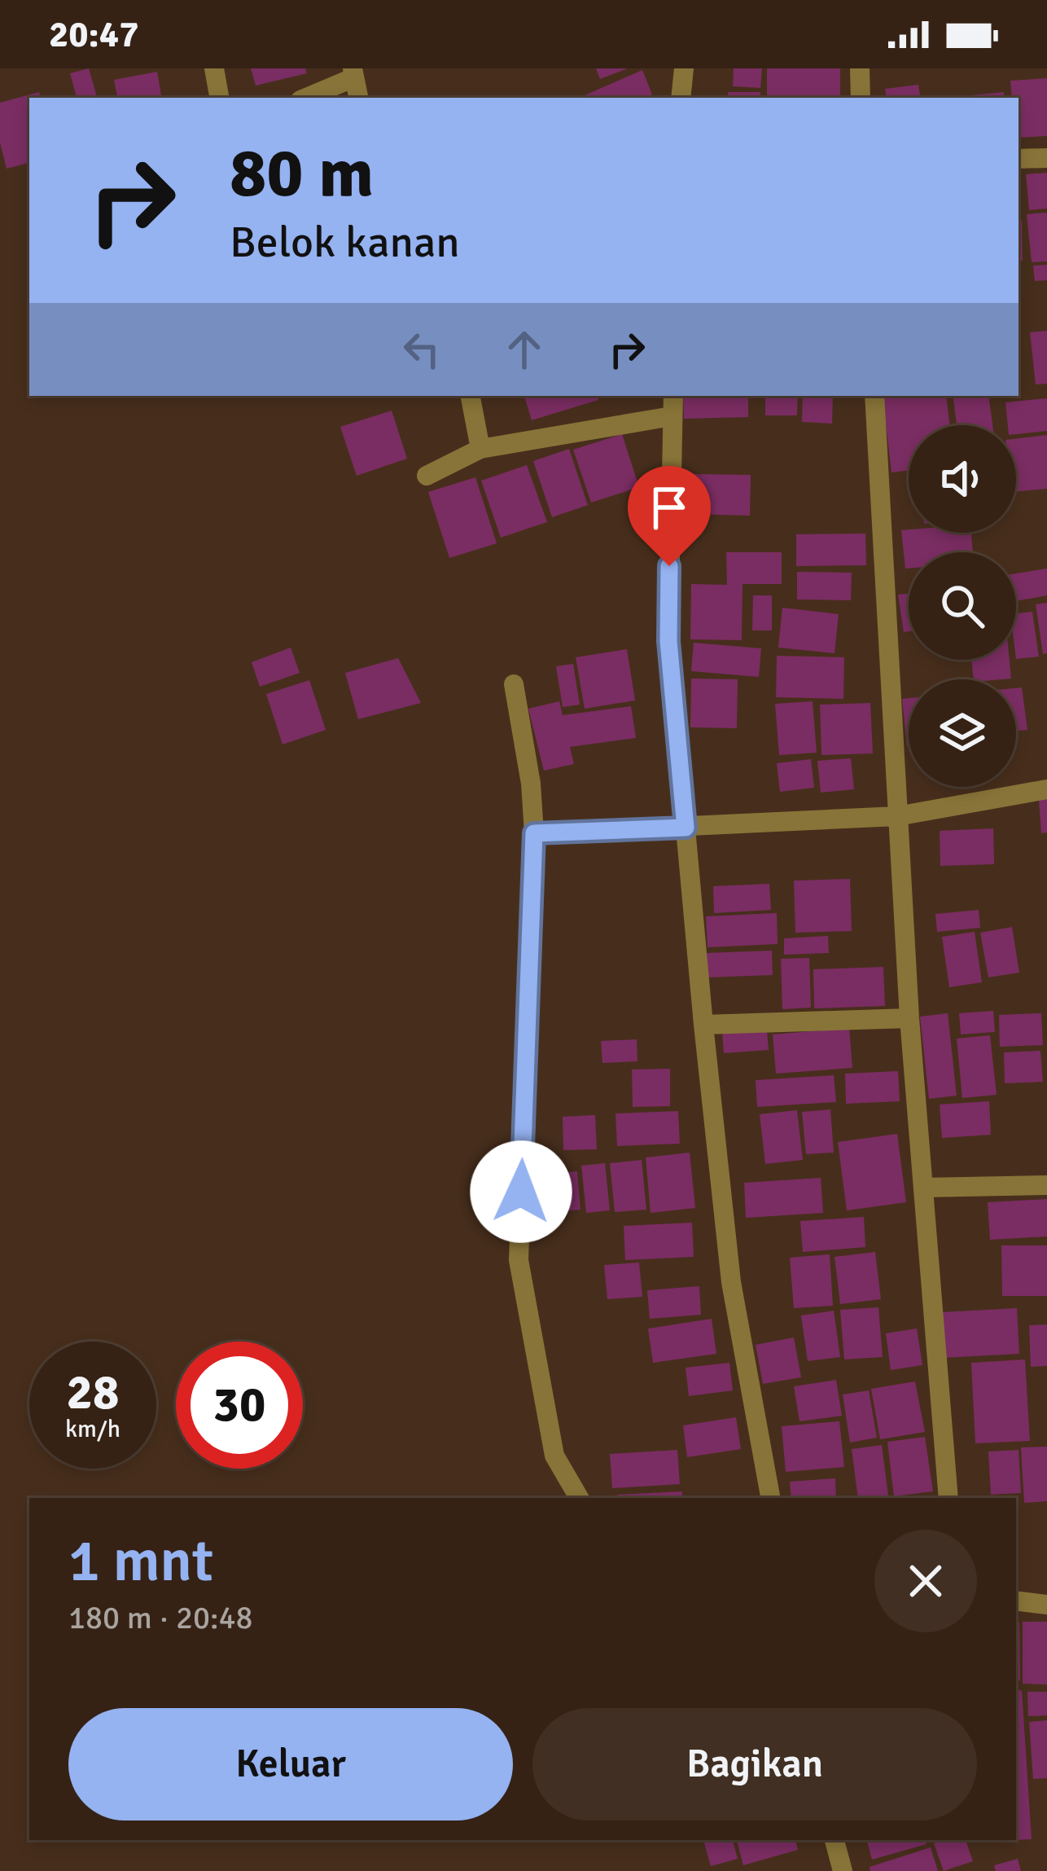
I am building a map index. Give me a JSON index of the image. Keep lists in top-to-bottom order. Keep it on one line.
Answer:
{"page":{"status":"20:47","turn":["80 m","Belok kanan"],"speed":"28 km/h","limit":"30","heading":["1 mnt","180 m · 20:48"],"buttons":["Keluar","Bagikan"]}}
